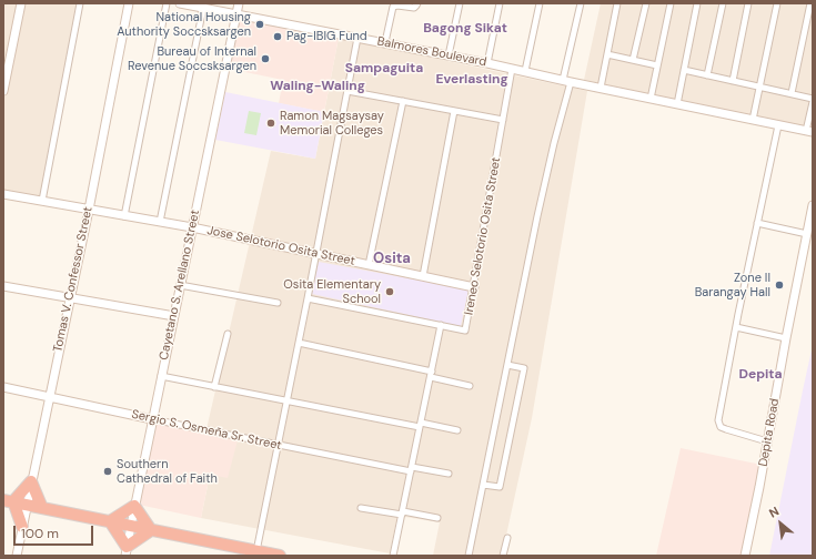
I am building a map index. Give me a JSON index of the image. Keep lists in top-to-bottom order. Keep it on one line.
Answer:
{"streets":{"street":["Balmores Boulevard","Ireneo Selotorio Osita Street","Jose Selotorio Osita Street","Tomas V. Confessor Street","Cayetano S. Arellano Street","Sergio S. Osmeña Sr. Street","Depita Road"]},"crossings":[["Balmores Boulevard","Ireneo Selotorio Osita Street"],["Balmores Boulevard","Cayetano S. Arellano Street"],["Ireneo Selotorio Osita Street","Jose Selotorio Osita Street"],["Jose Selotorio Osita Street","Tomas V. Confessor Street"],["Jose Selotorio Osita Street","Cayetano S. Arellano Street"],["Tomas V. Confessor Street","Sergio S. Osmeña Sr. Street"],["Cayetano S. Arellano Street","Sergio S. Osmeña Sr. Street"]],"districts":["Bagong Sikat","Sampaguita","Everlasting","Waling-Waling","Osita","Depita"],"places":["National Housing Authority Soccsksargen","Pag-IBIG Fund","Bureau of Internal Revenue Soccsksargen","Ramon Magsaysay Memorial Colleges","Zone II Barangay Hall","Osita Elementary School","Southern Cathedral of Faith"],"scale_bar":"100 m","north":"top left"}
